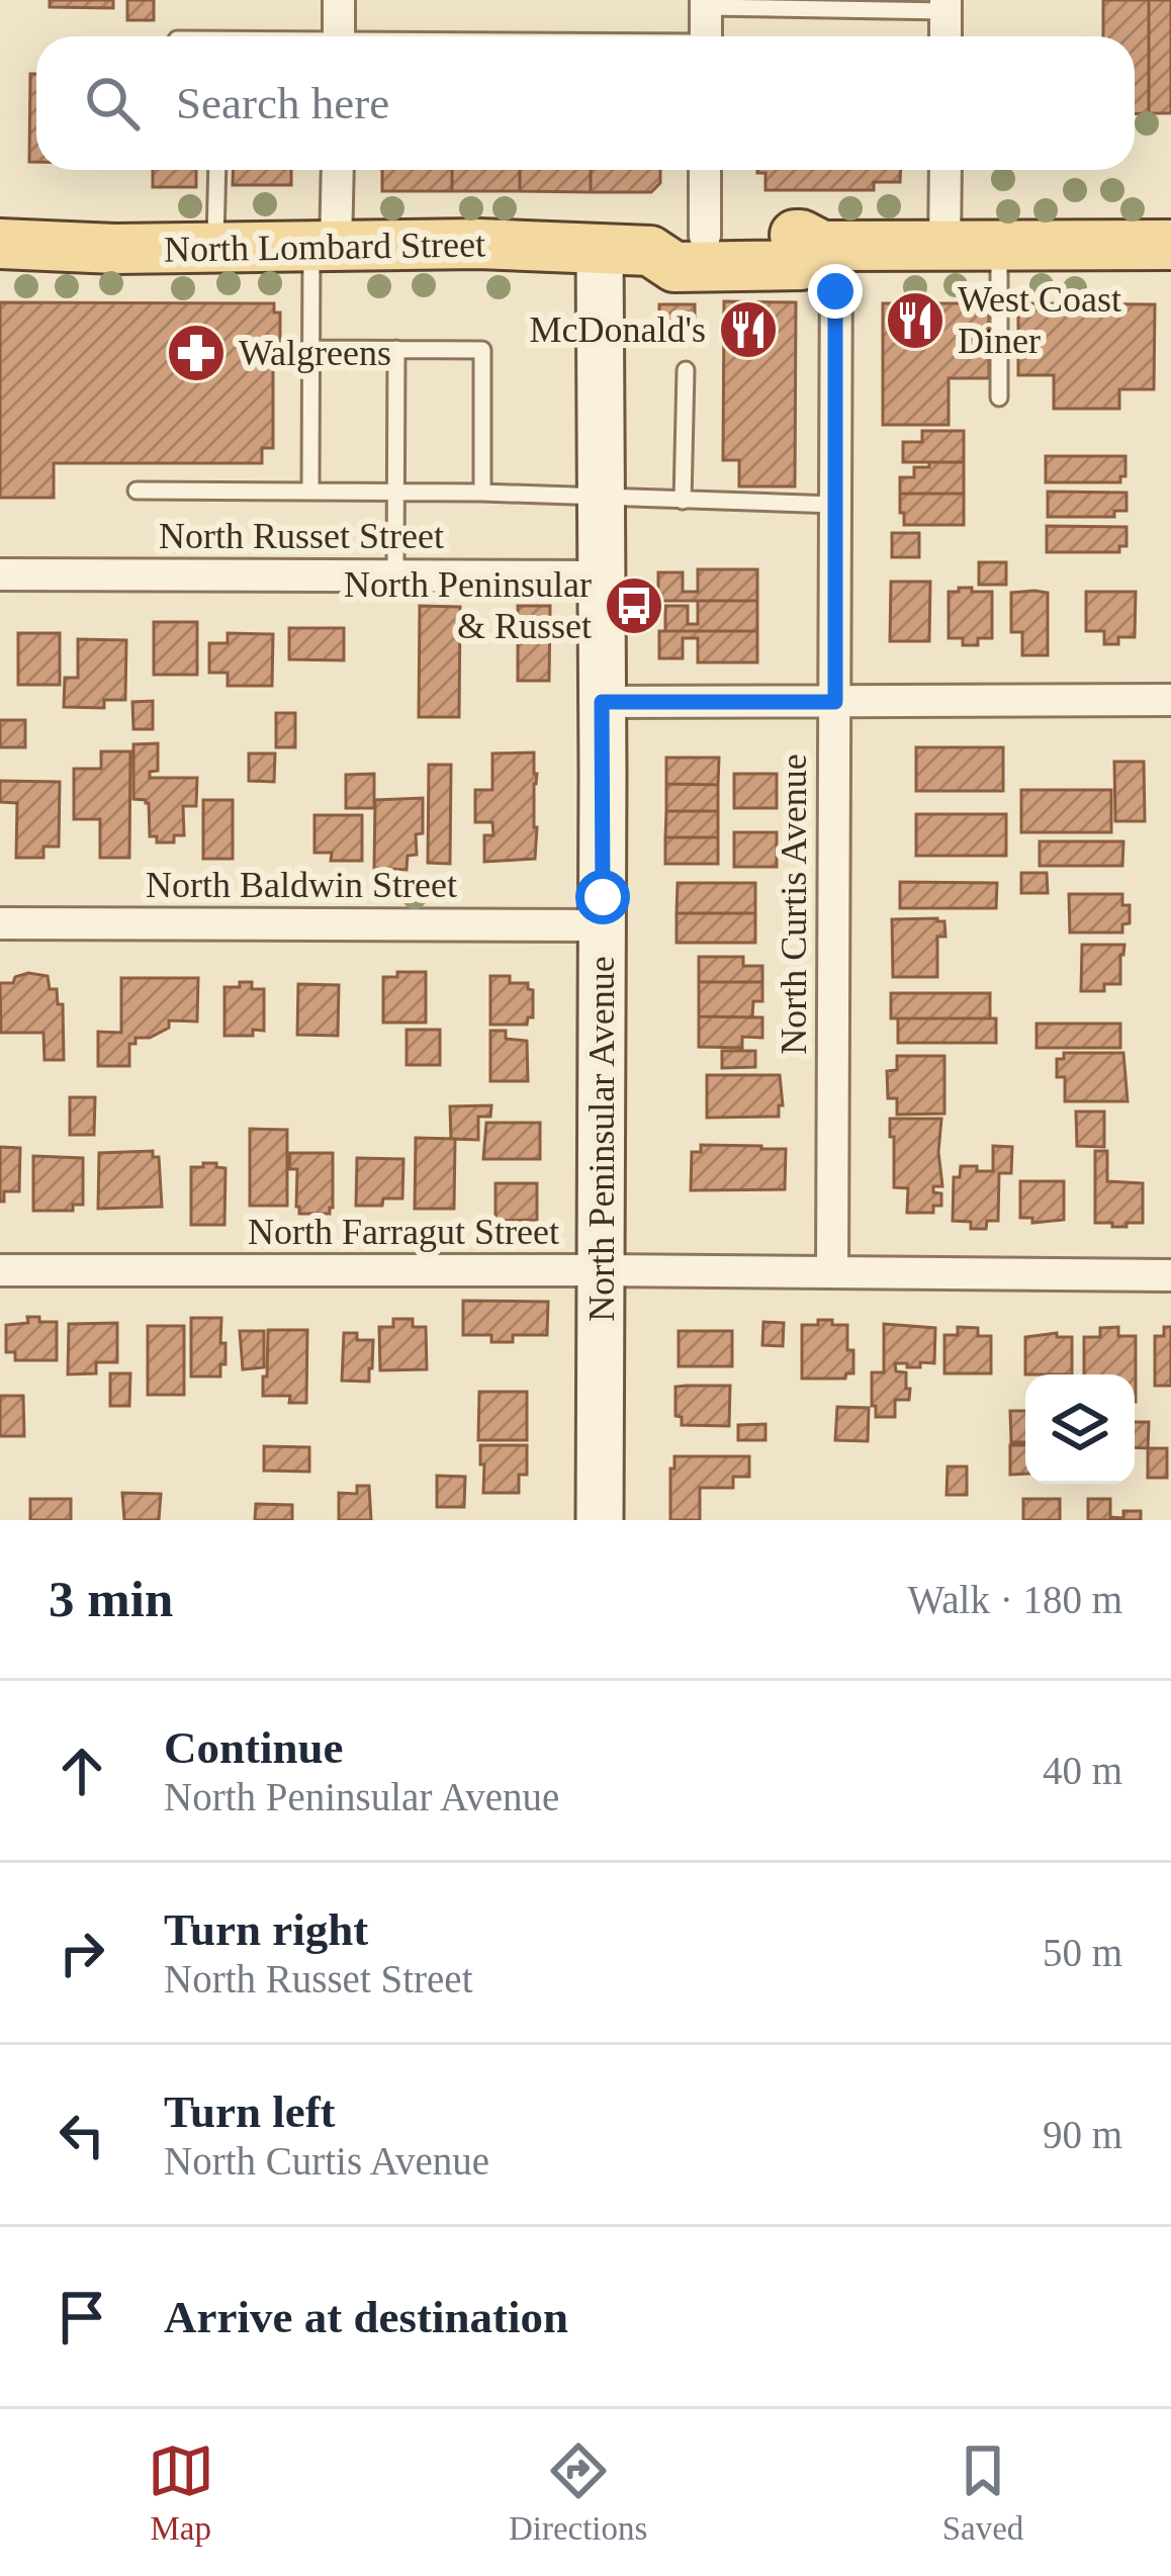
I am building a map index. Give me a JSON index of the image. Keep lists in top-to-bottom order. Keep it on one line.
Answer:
{"streets":{"main road":["North Lombard Street"],"street":["North Russet Street","North Baldwin Street","North Curtis Avenue","North Peninsular Avenue","North Farragut Street"]},"crossings":[["North Lombard Street","North Curtis Avenue"],["North Lombard Street","North Peninsular Avenue"],["North Russet Street","North Peninsular Avenue"],["North Baldwin Street","North Peninsular Avenue"],["North Curtis Avenue","North Farragut Street"],["North Peninsular Avenue","North Farragut Street"]],"places":{"restaurant":["West Coast Diner","McDonald's"],"pharmacy":["Walgreens"],"bus stop":["North Peninsular & Russet"]},"page":{"search":"Search here","heading":["3 min","Walk · 180 m"],"list":[["Continue","North Peninsular Avenue","40 m"],["Turn right","North Russet Street","50 m"],["Turn left","North Curtis Avenue","90 m"],"Arrive at destination"],"nav":["Map","Directions","Saved"]}}
